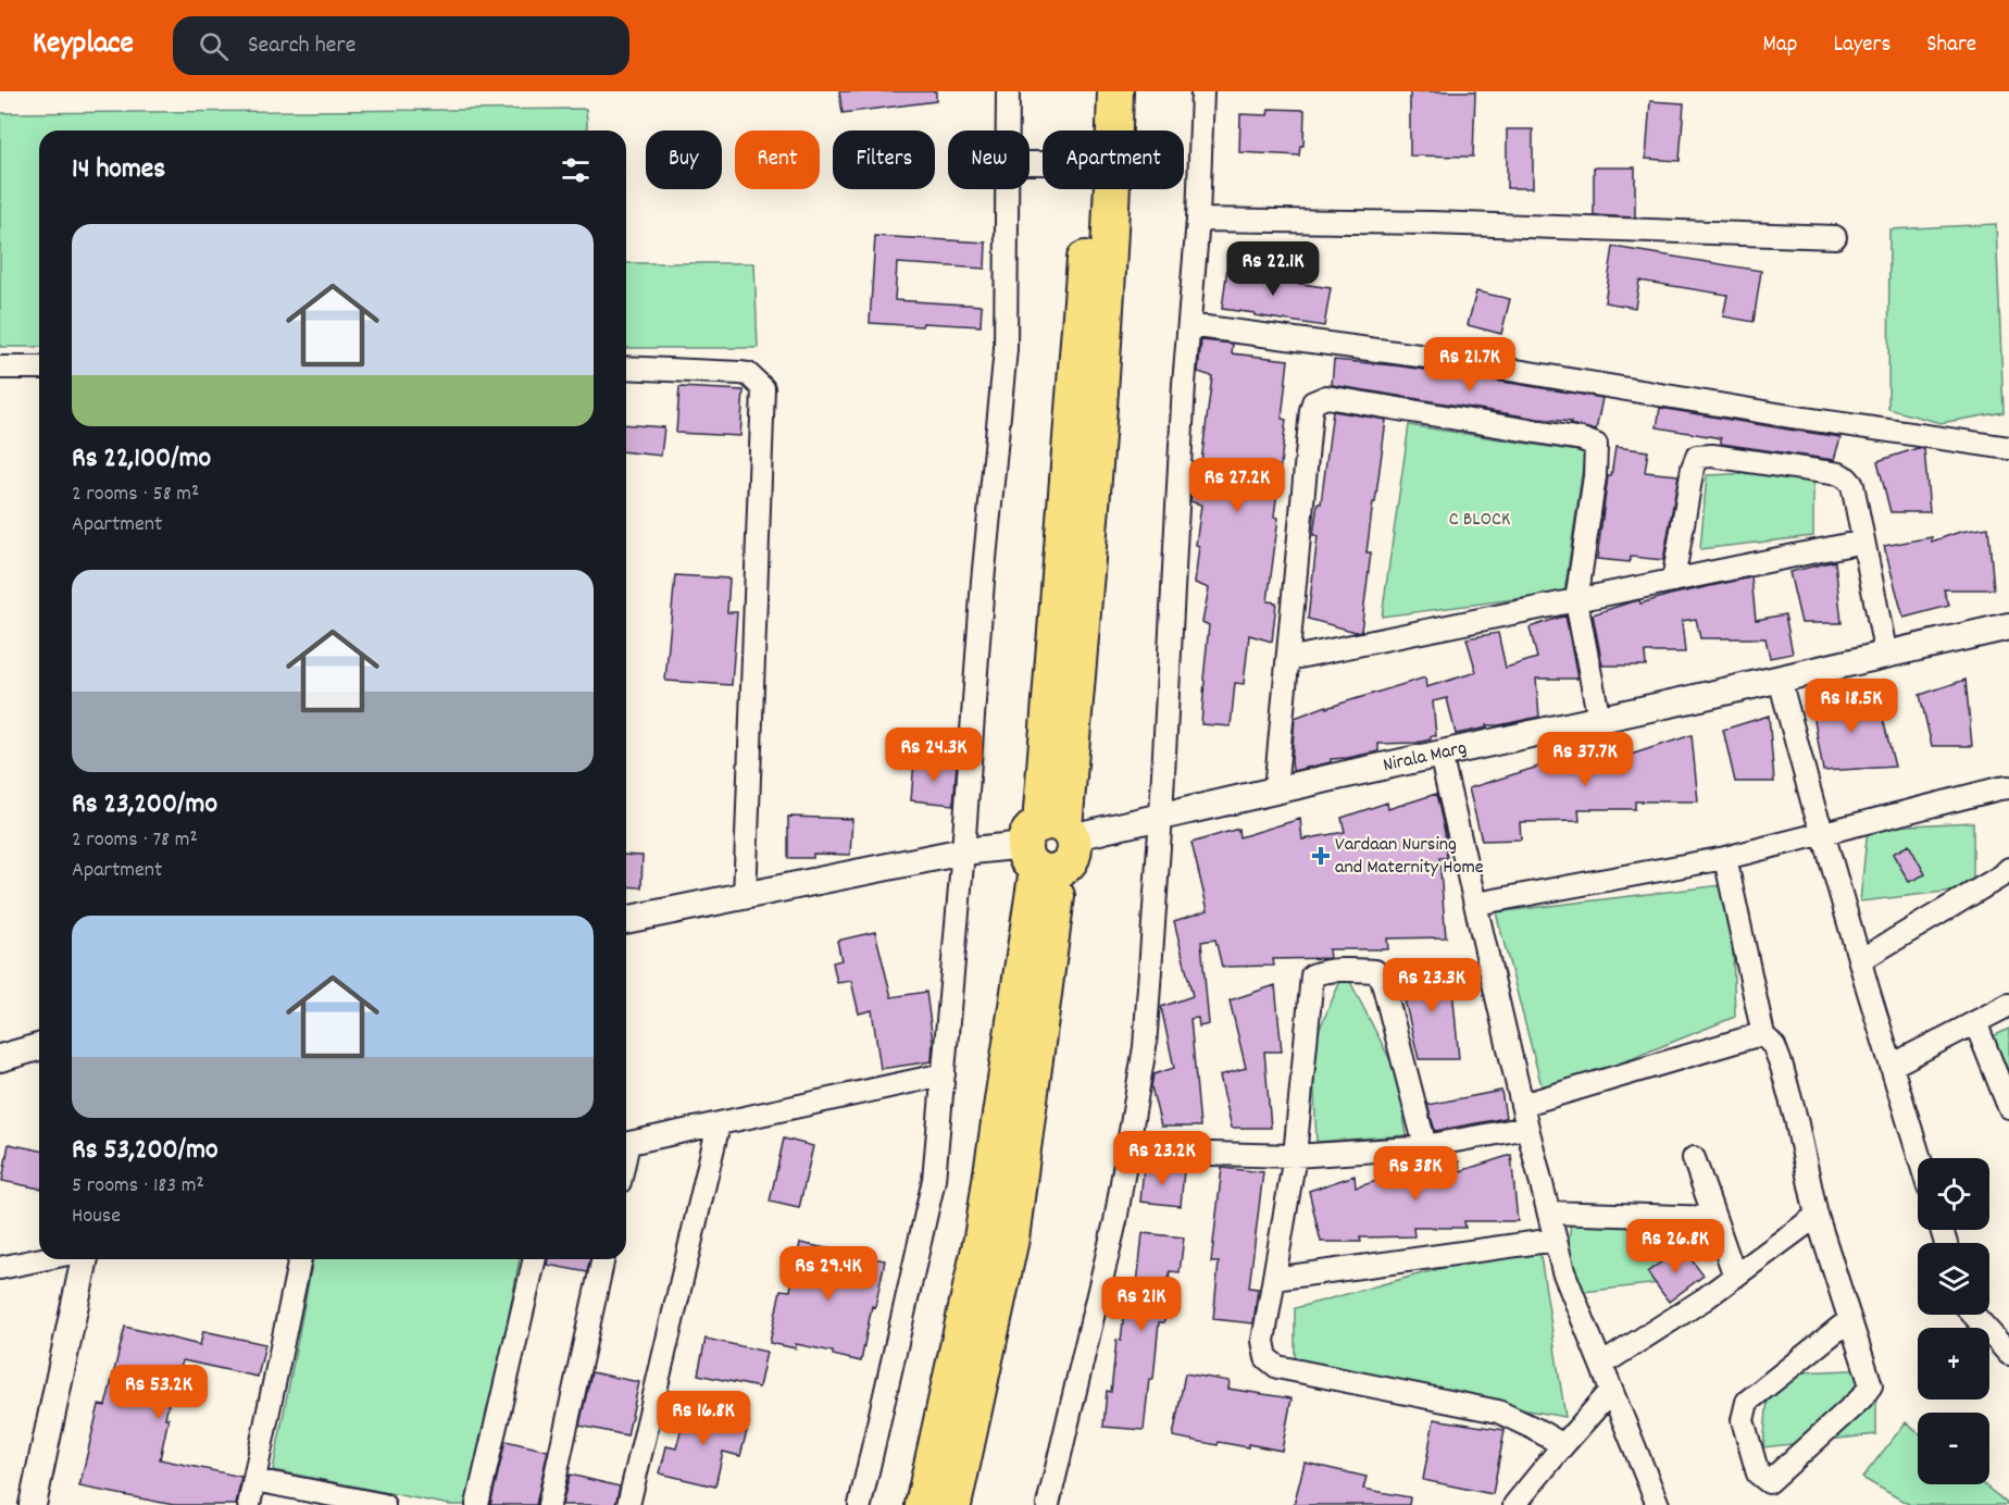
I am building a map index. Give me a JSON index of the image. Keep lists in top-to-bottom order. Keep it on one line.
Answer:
{"streets":{"street":["Nirala Marg"]},"parks":["C BLOCK"],"places":{"health":["Vardaan Nursing and Maternity Home"]},"page":{"header":"Keyplace","search":"Search here","nav":["Map","Layers","Share"],"chip":["Buy","Rent","Filters","New","Apartment"],"heading":"14 homes","list":[{"name":"Rs 22,100/mo","note":"2 rooms · 58 m² · Apartment"},{"name":"Rs 23,200/mo","note":"2 rooms · 78 m² · Apartment"},{"name":"Rs 53,200/mo","note":"5 rooms · 183 m² · House"}],"price":["Rs 22.1K","Rs 21.7K","Rs 27.2K","Rs 18.5K","Rs 24.3K","Rs 37.7K","Rs 23.3K","Rs 23.2K","Rs 38K","Rs 26.8K","Rs 29.4K","Rs 21K","Rs 53.2K","Rs 16.8K"],"map_buttons":["+","−"]}}
